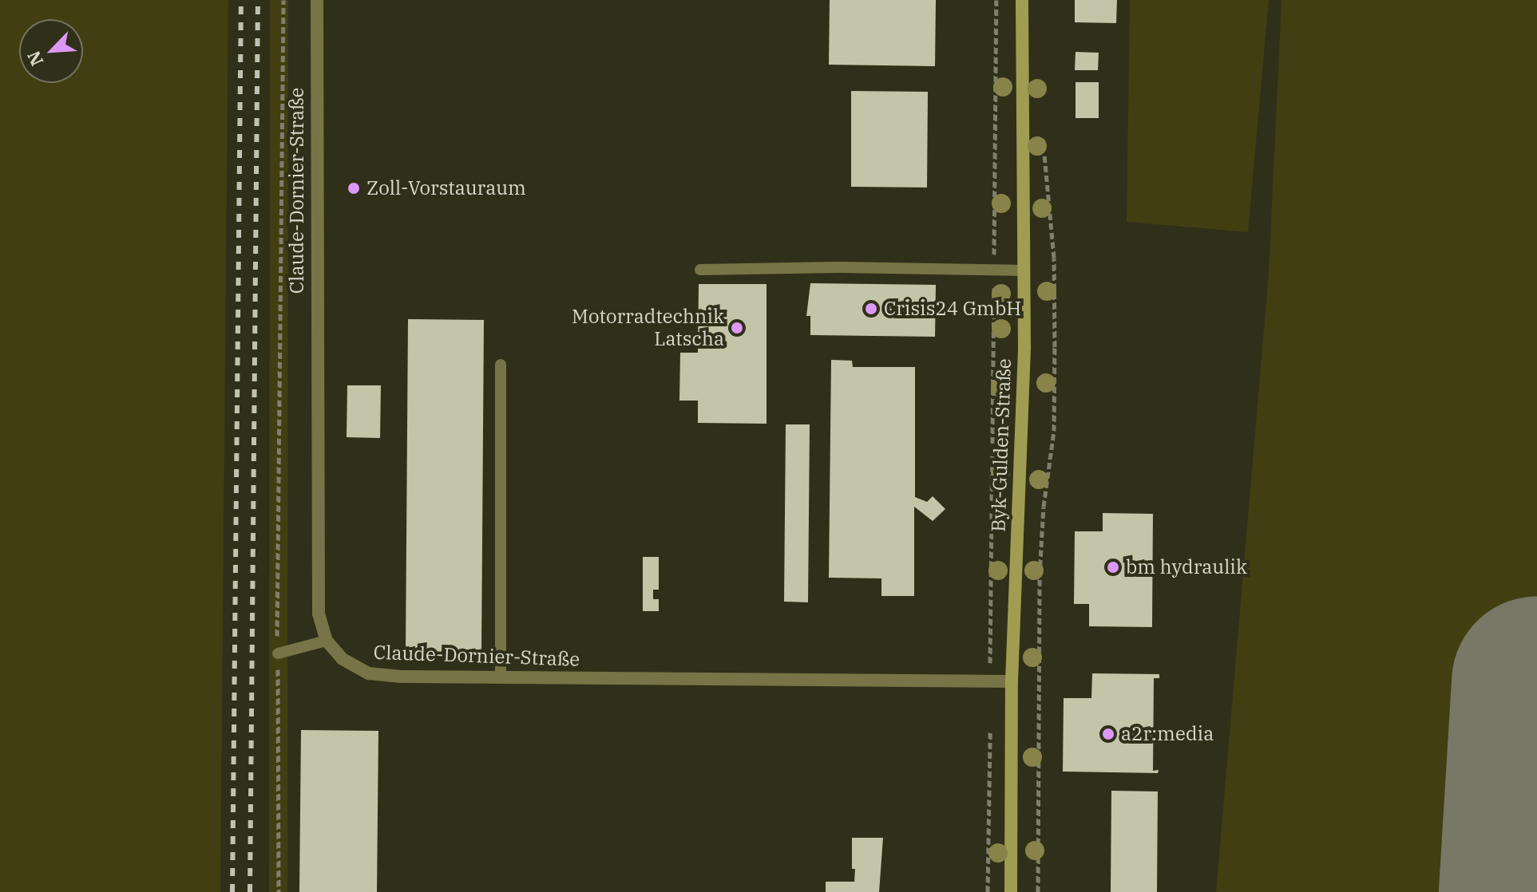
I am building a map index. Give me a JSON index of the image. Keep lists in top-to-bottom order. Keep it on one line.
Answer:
{"streets":{"street":["Claude-Dornier-Straße","Byk-Gulden-Straße"]},"crossings":[["Claude-Dornier-Straße","Byk-Gulden-Straße"]],"places":["Zoll-Vorstauraum","Crisis24 GmbH","Motorradtechnik Latscha","bm hydraulik","a2r:media"],"north":"bottom left"}
